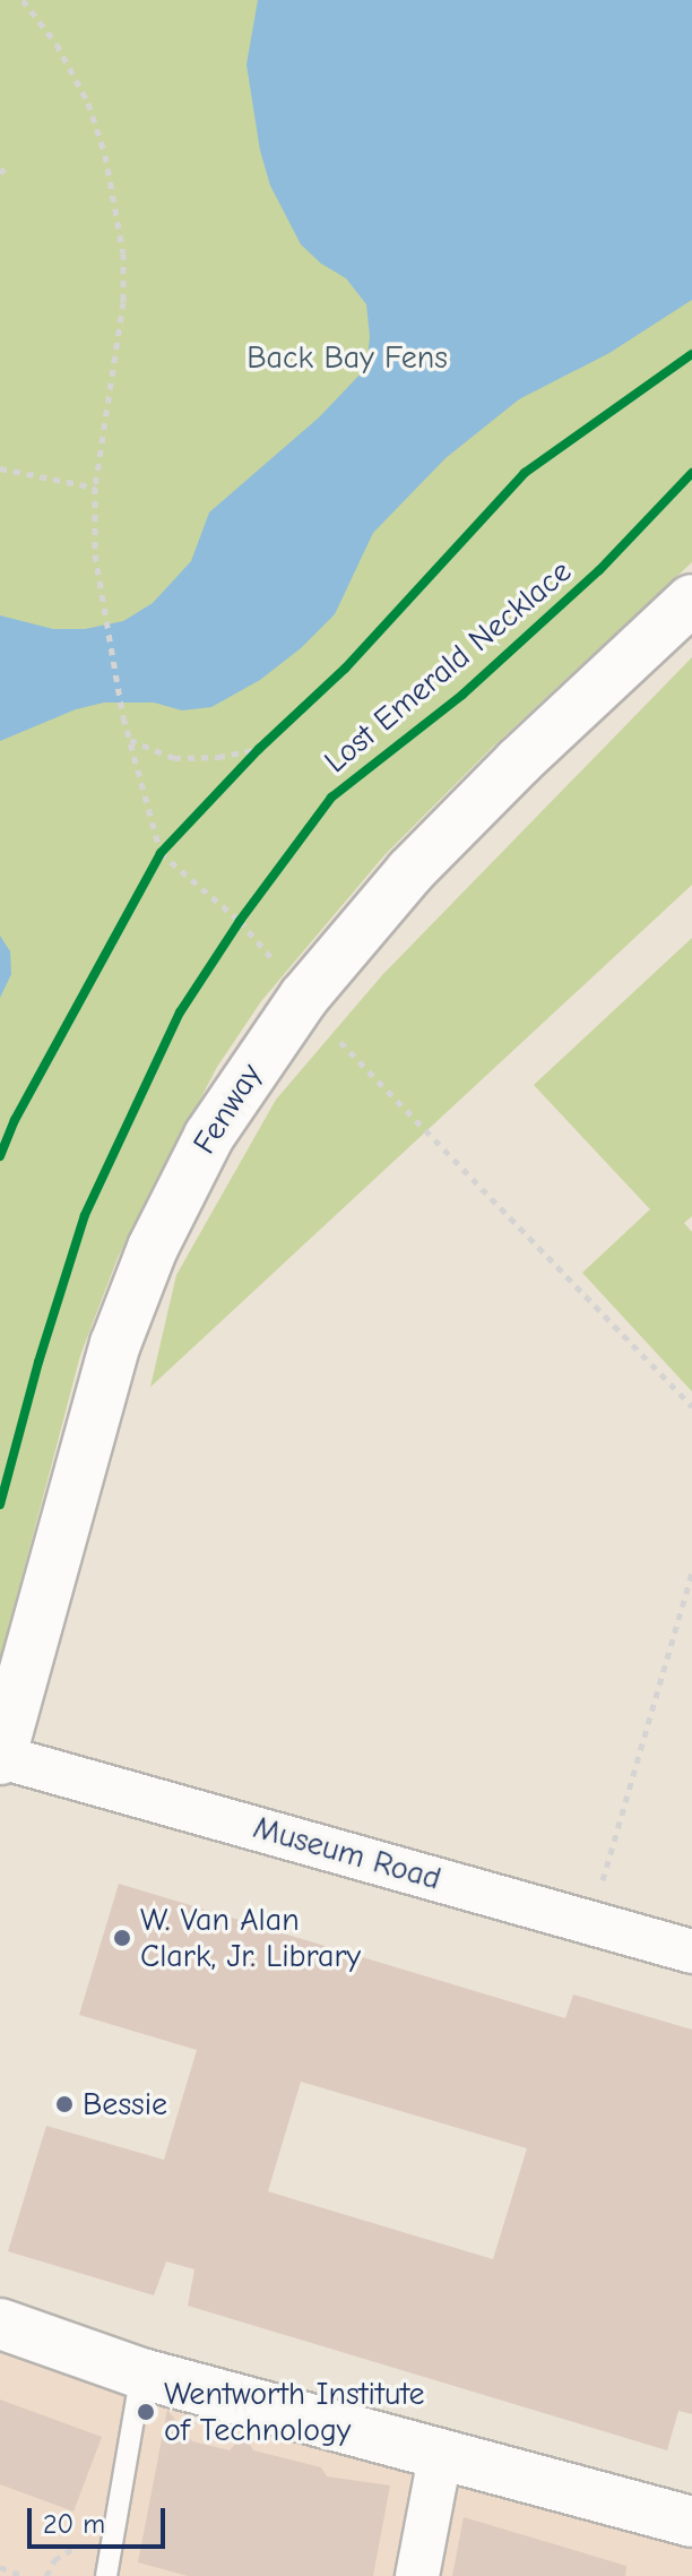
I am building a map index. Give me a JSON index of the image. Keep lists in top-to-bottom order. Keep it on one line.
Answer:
{"streets":{"main road":["Fenway"],"street":["Museum Road"],"cycle path":["Lost Emerald Necklace"]},"crossings":[["Fenway","Museum Road"]],"parks":["Back Bay Fens"],"places":["W. Van Alan Clark, Jr. Library","Bessie","Wentworth Institute of Technology"],"scale_bar":"20 m"}
